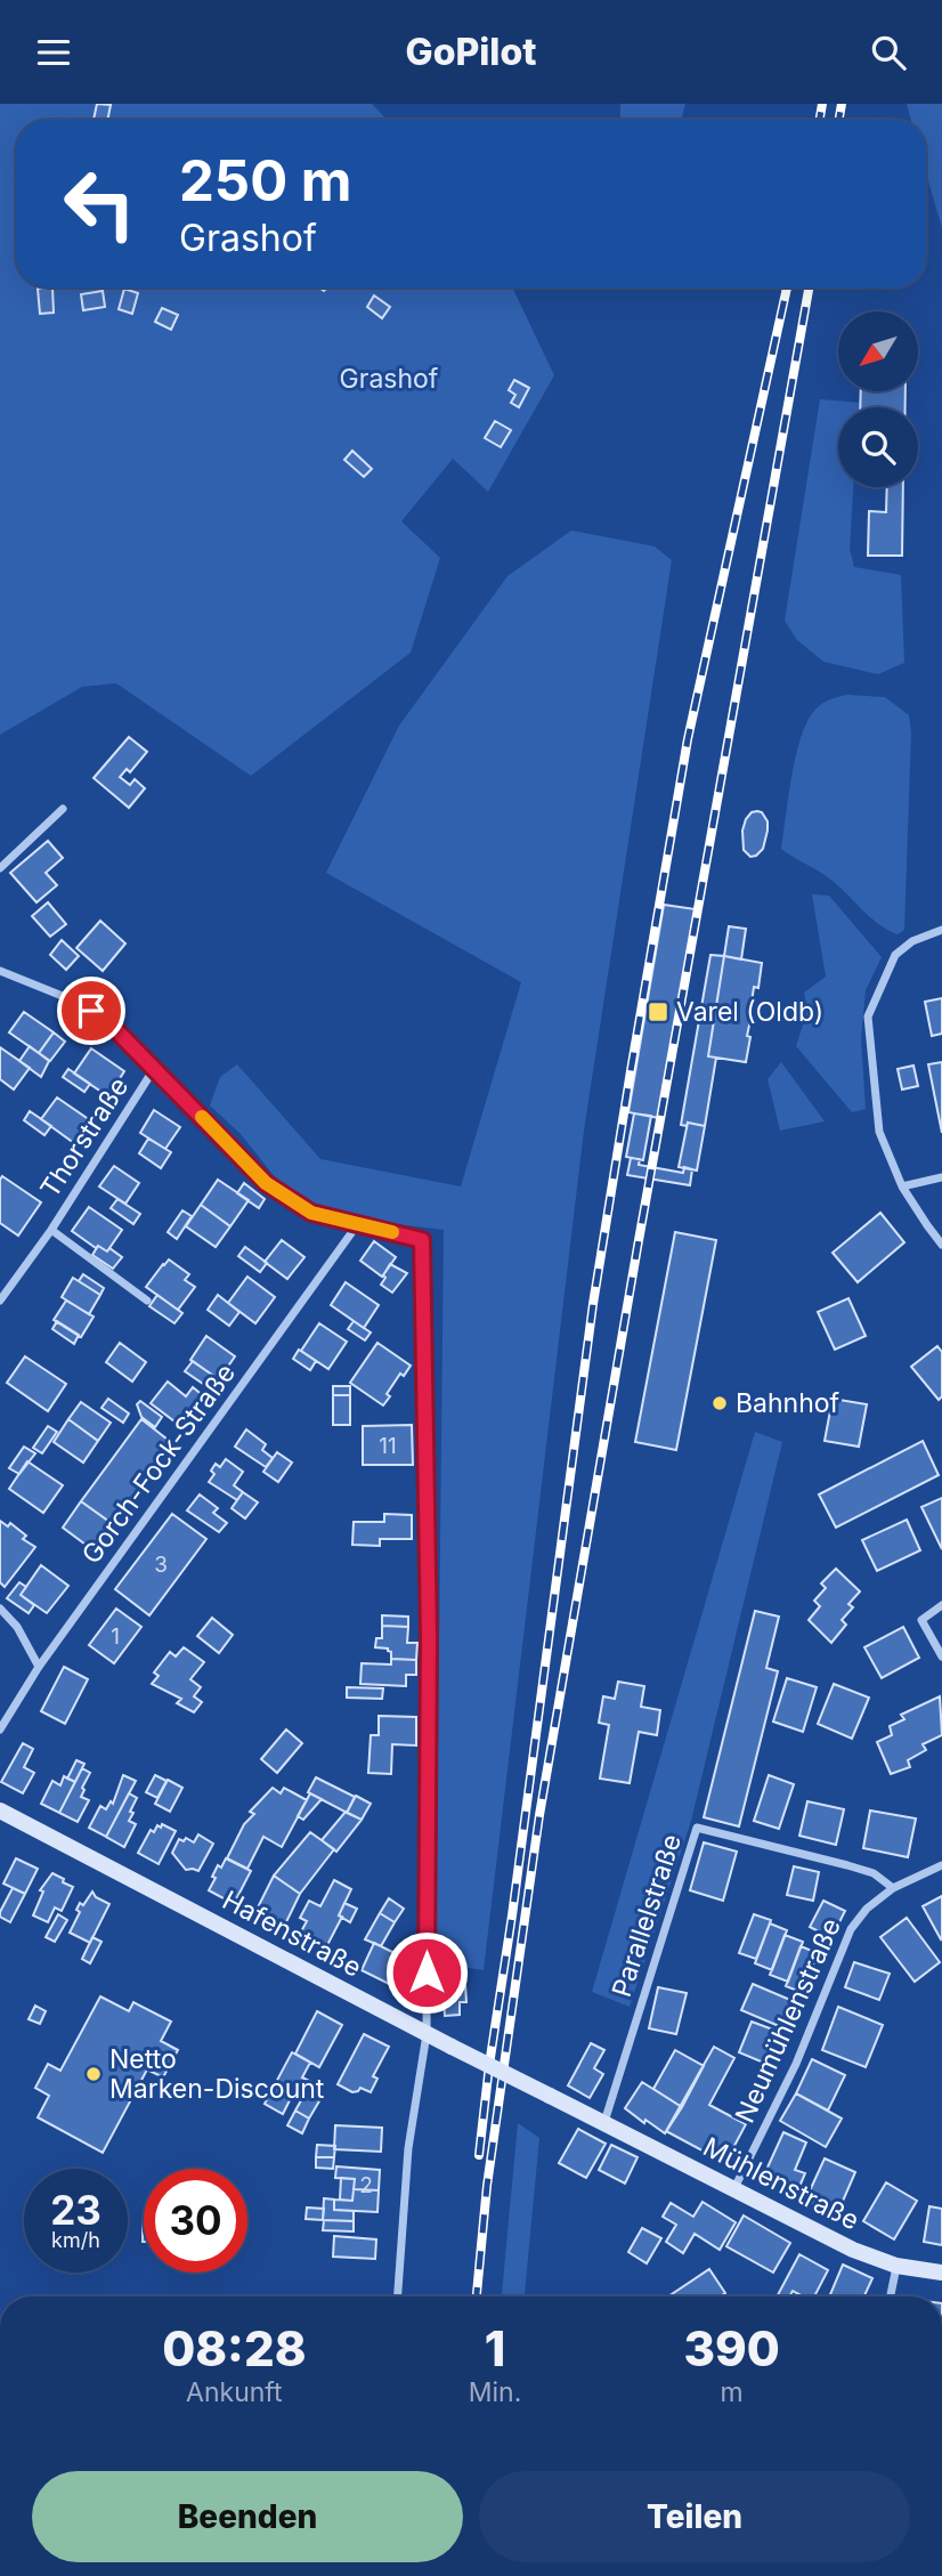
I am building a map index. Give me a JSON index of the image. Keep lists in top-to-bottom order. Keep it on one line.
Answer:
{"streets":{"street":["Thorstraße","Gorch-Fock-Straße","Parallelstraße","Hafenstraße","Neumühlenstraße","Mühlenstraße"]},"crossings":[["Parallelstraße","Hafenstraße"],["Parallelstraße","Neumühlenstraße"],["Parallelstraße","Mühlenstraße"],["Hafenstraße","Mühlenstraße"],["Neumühlenstraße","Mühlenstraße"]],"parks":["Grashof"],"places":{"transit":["Varel (Oldb)"],"other":["Bahnhof","Netto Marken-Discount"]},"house_numbers":["11","3","1","2"],"north":"bottom left","page":{"header":"GoPilot","turn":["250 m","Grashof"],"speed":"23 km/h","limit":"30","eta":["08:28","Ankunft","1","Min.","390","m"],"buttons":["Beenden","Teilen"]}}
